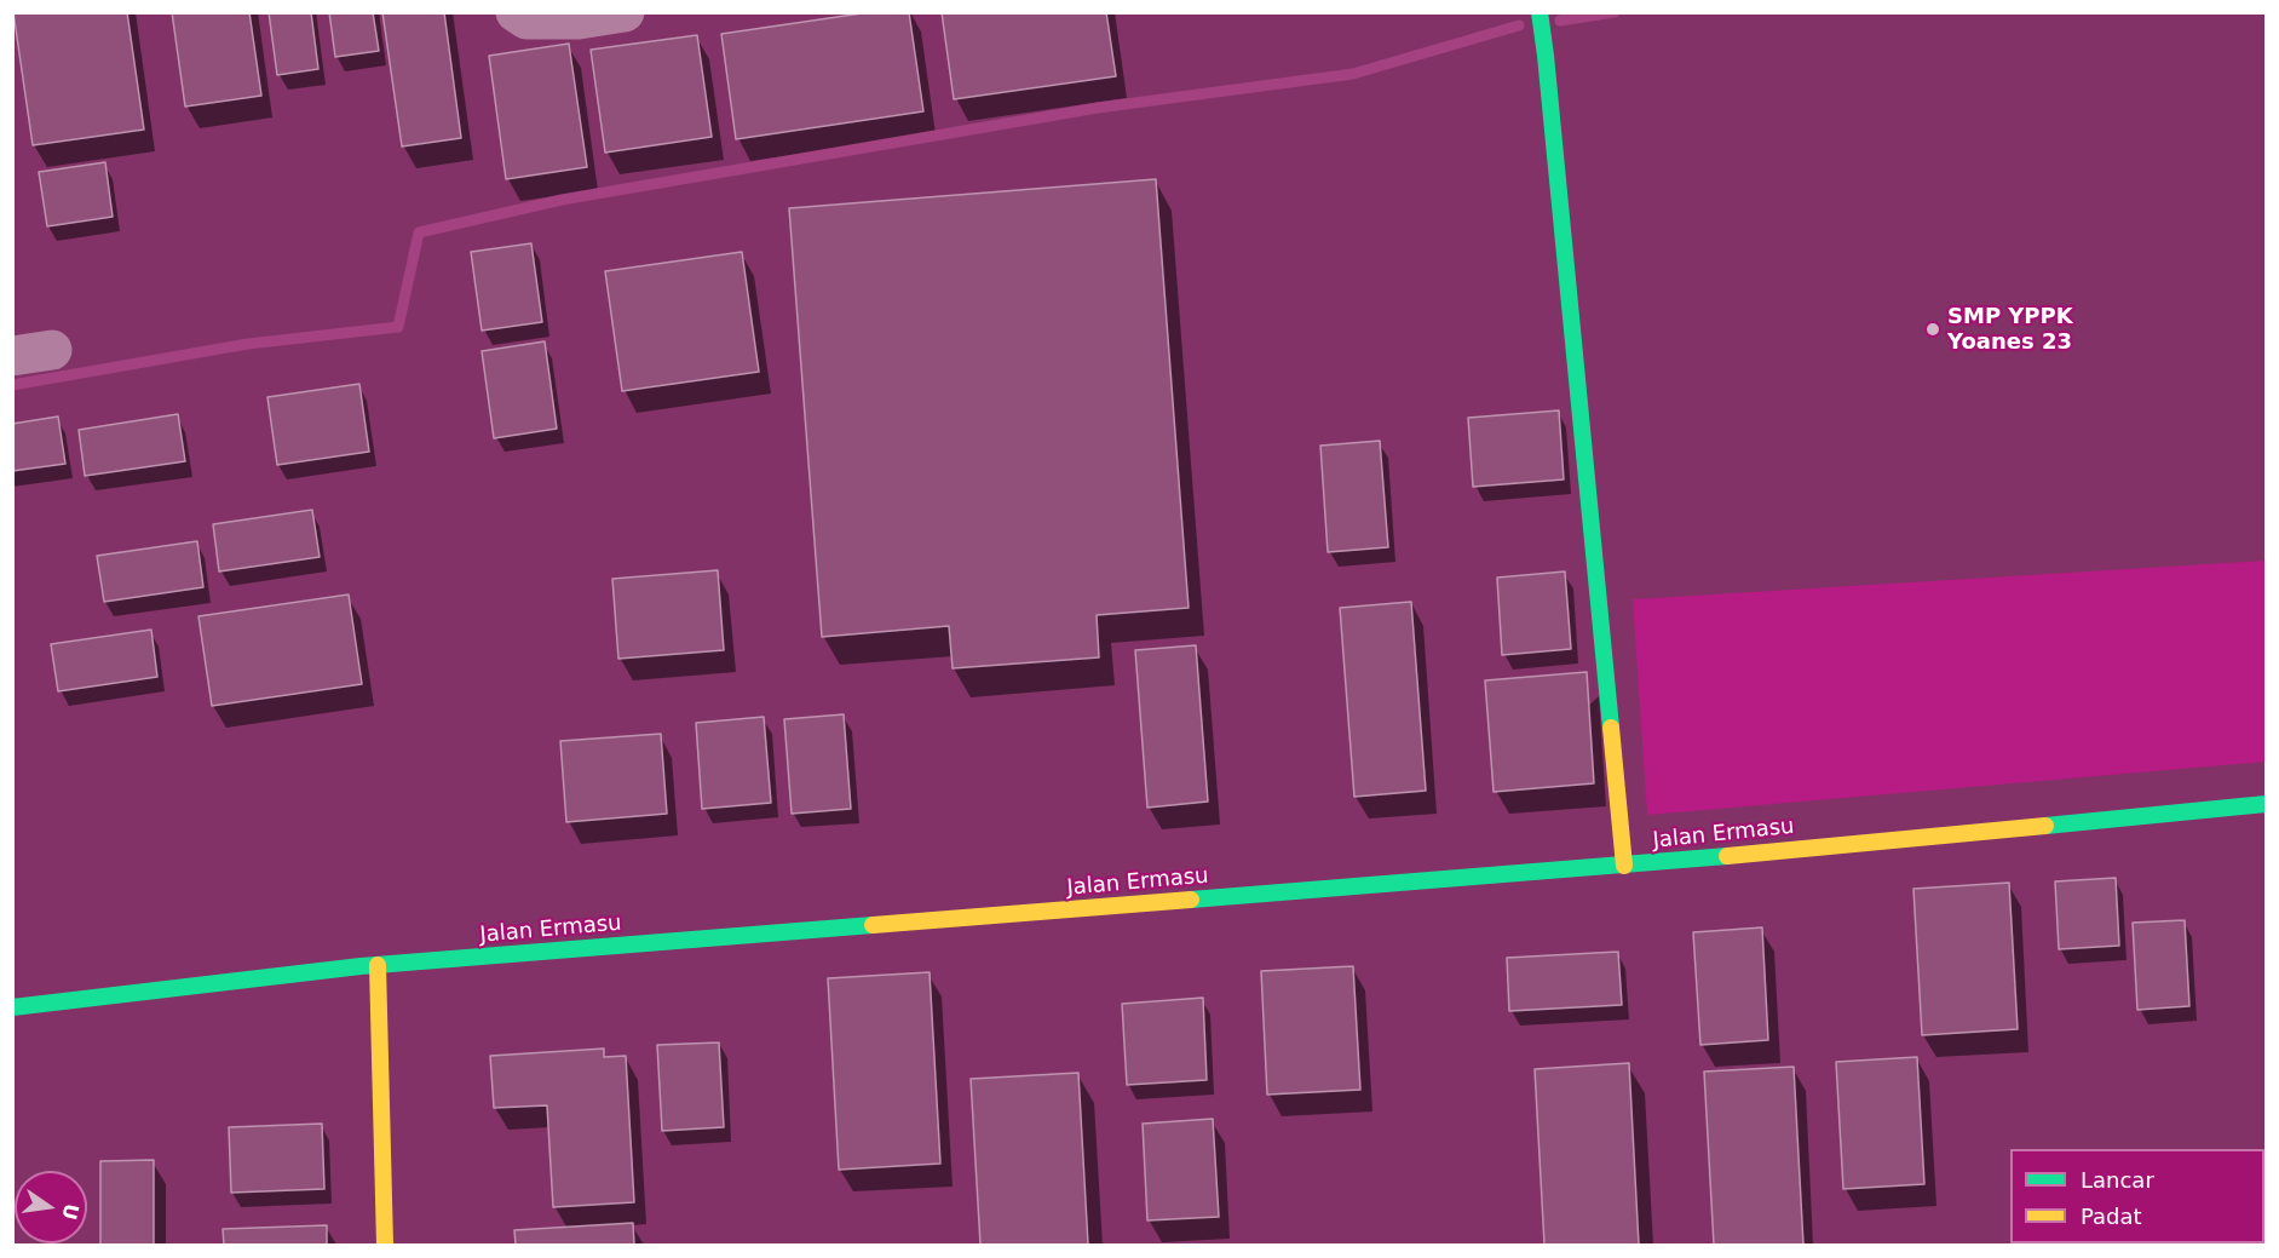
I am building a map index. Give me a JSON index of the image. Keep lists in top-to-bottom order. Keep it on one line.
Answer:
{"streets":{"street":["Jalan Ermasu"]},"places":["SMP YPPK Yoanes 23"],"legend":["Lancar","Padat"],"north":"right"}
